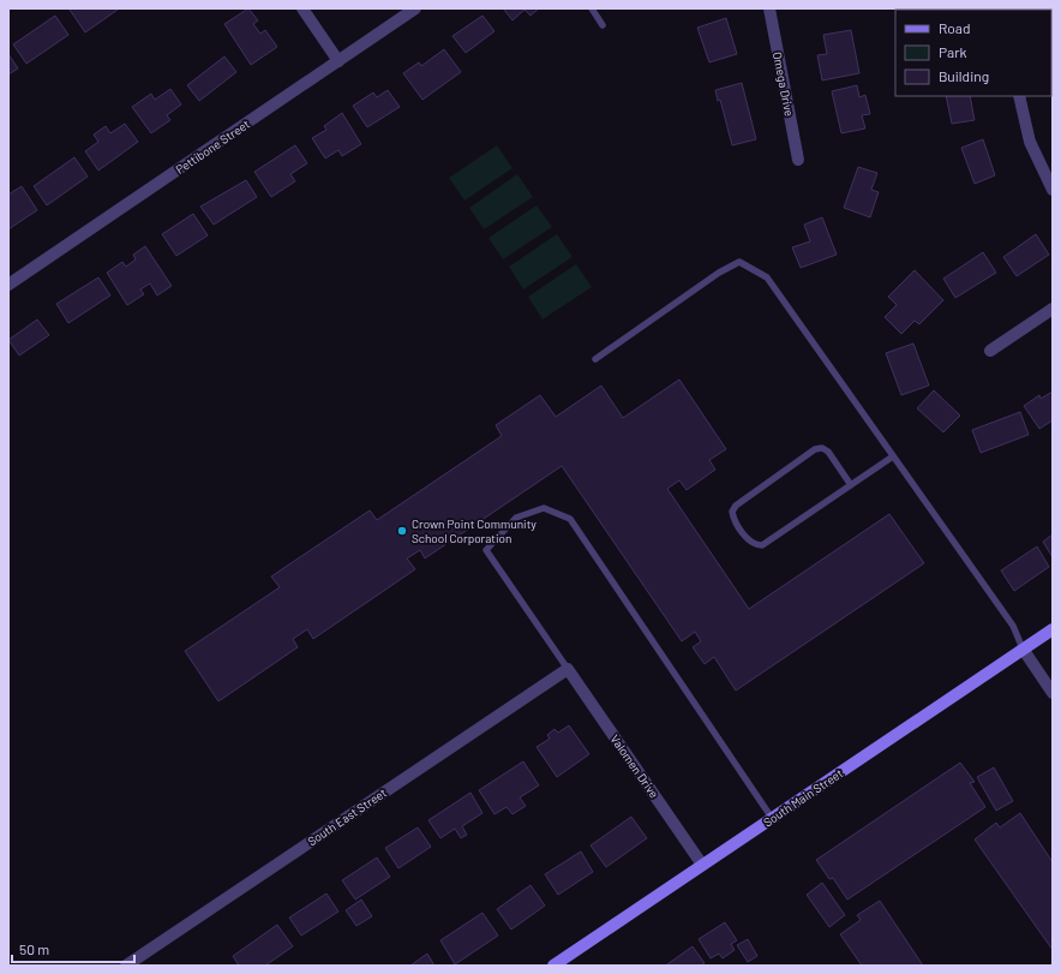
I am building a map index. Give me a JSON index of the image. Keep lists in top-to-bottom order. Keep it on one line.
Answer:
{"streets":{"street":["Omega Drive","Pettibone Street","Valomen Drive","South Main Street","South East Street"]},"crossings":[["Valomen Drive","South Main Street"],["Valomen Drive","South East Street"]],"places":["Crown Point Community School Corporation"],"legend":["Road","Park","Building"],"scale_bar":"50 m"}
